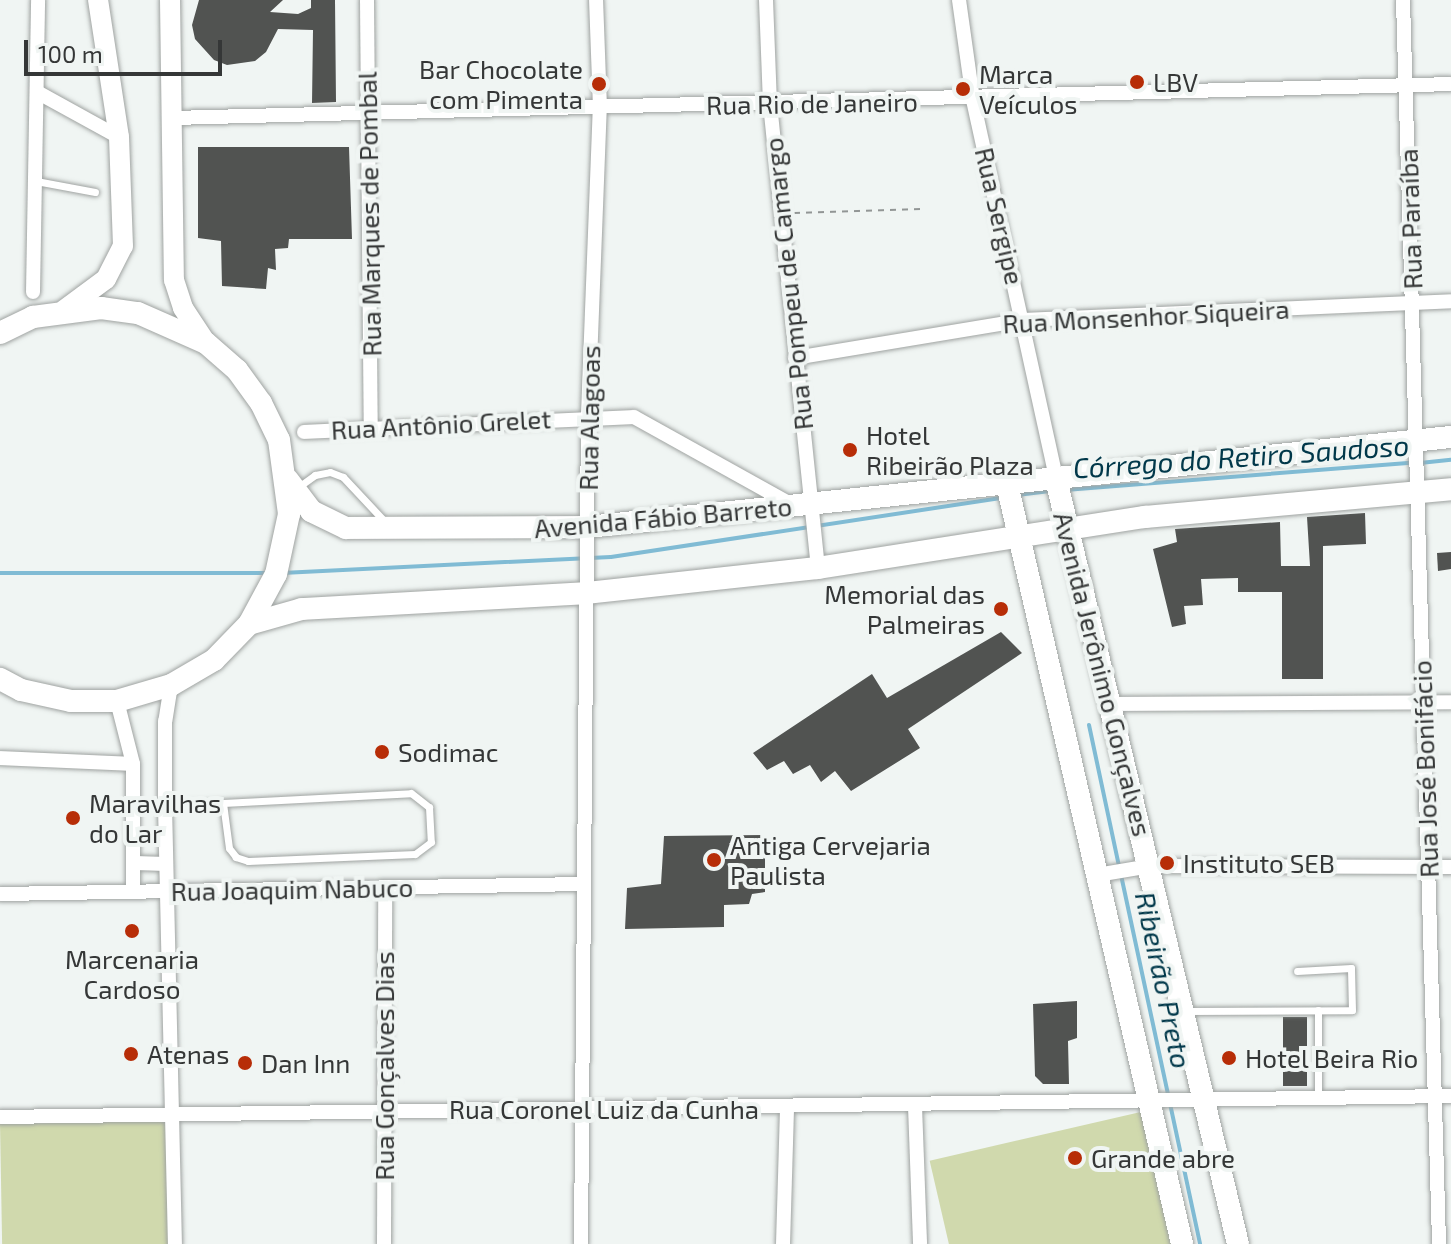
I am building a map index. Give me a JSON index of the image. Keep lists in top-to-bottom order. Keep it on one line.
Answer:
{"streets":{"main road":["Avenida Fábio Barreto","Avenida Jerônimo Gonçalves"],"street":["Rua Rio de Janeiro","Rua Marques de Pombal","Rua Sergipe","Rua Paraíba","Rua Pompeu de Camargo","Rua Monsenhor Siqueira","Rua Alagoas","Rua Antônio Grelet","Rua José Bonifácio","Rua Joaquim Nabuco","Rua Gonçalves Dias","Rua Coronel Luiz da Cunha"]},"crossings":[["Rua Rio de Janeiro","Rua Marques de Pombal"],["Rua Rio de Janeiro","Rua Sergipe"],["Rua Rio de Janeiro","Rua Paraíba"],["Rua Rio de Janeiro","Rua Pompeu de Camargo"],["Rua Rio de Janeiro","Rua Alagoas"],["Rua Marques de Pombal","Rua Antônio Grelet"],["Rua Sergipe","Rua Monsenhor Siqueira"],["Rua Sergipe","Avenida Fábio Barreto"],["Rua Sergipe","Avenida Jerônimo Gonçalves"],["Rua Paraíba","Rua Monsenhor Siqueira"],["Rua Paraíba","Avenida Fábio Barreto"],["Rua Paraíba","Rua José Bonifácio"],["Rua Pompeu de Camargo","Rua Monsenhor Siqueira"],["Rua Pompeu de Camargo","Rua Antônio Grelet"],["Rua Pompeu de Camargo","Avenida Fábio Barreto"],["Rua Alagoas","Rua Antônio Grelet"],["Rua Alagoas","Avenida Fábio Barreto"],["Rua Alagoas","Rua Joaquim Nabuco"],["Rua Alagoas","Rua Coronel Luiz da Cunha"],["Rua Antônio Grelet","Avenida Fábio Barreto"],["Avenida Fábio Barreto","Avenida Jerônimo Gonçalves"],["Avenida Fábio Barreto","Rua José Bonifácio"],["Avenida Jerônimo Gonçalves","Rua Coronel Luiz da Cunha"],["Rua José Bonifácio","Rua Coronel Luiz da Cunha"],["Rua Joaquim Nabuco","Rua Gonçalves Dias"],["Rua Gonçalves Dias","Rua Coronel Luiz da Cunha"]],"water":["Córrego do Retiro Saudoso","Ribeirão Preto"],"places":["LBV","Bar Chocolate com Pimenta","Marca Veículos","Hotel Ribeirão Plaza","Memorial das Palmeiras","Sodimac","Maravilhas do Lar","Antiga Cervejaria Paulista","Instituto SEB","Marcenaria Cardoso","Atenas","Hotel Beira Rio","Dan Inn","Grande abre"],"scale_bar":"100 m"}
